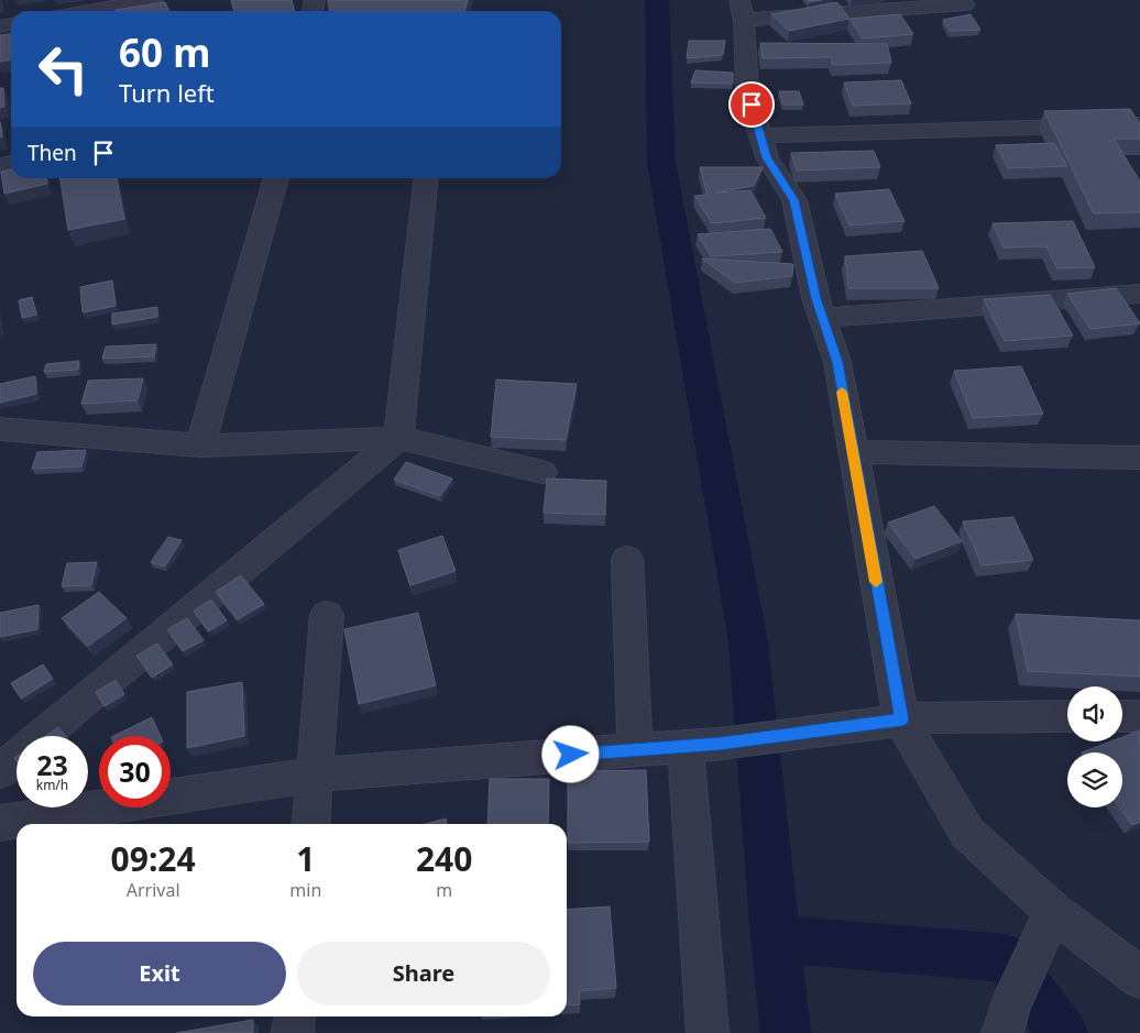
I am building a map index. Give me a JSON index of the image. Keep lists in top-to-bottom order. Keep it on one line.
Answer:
{"page":{"turn":["60 m","Turn left"],"then":"Then","speed":"23 km/h","limit":"30","eta":["09:24","Arrival","1","min","240","m"],"buttons":["Exit","Share"]}}
